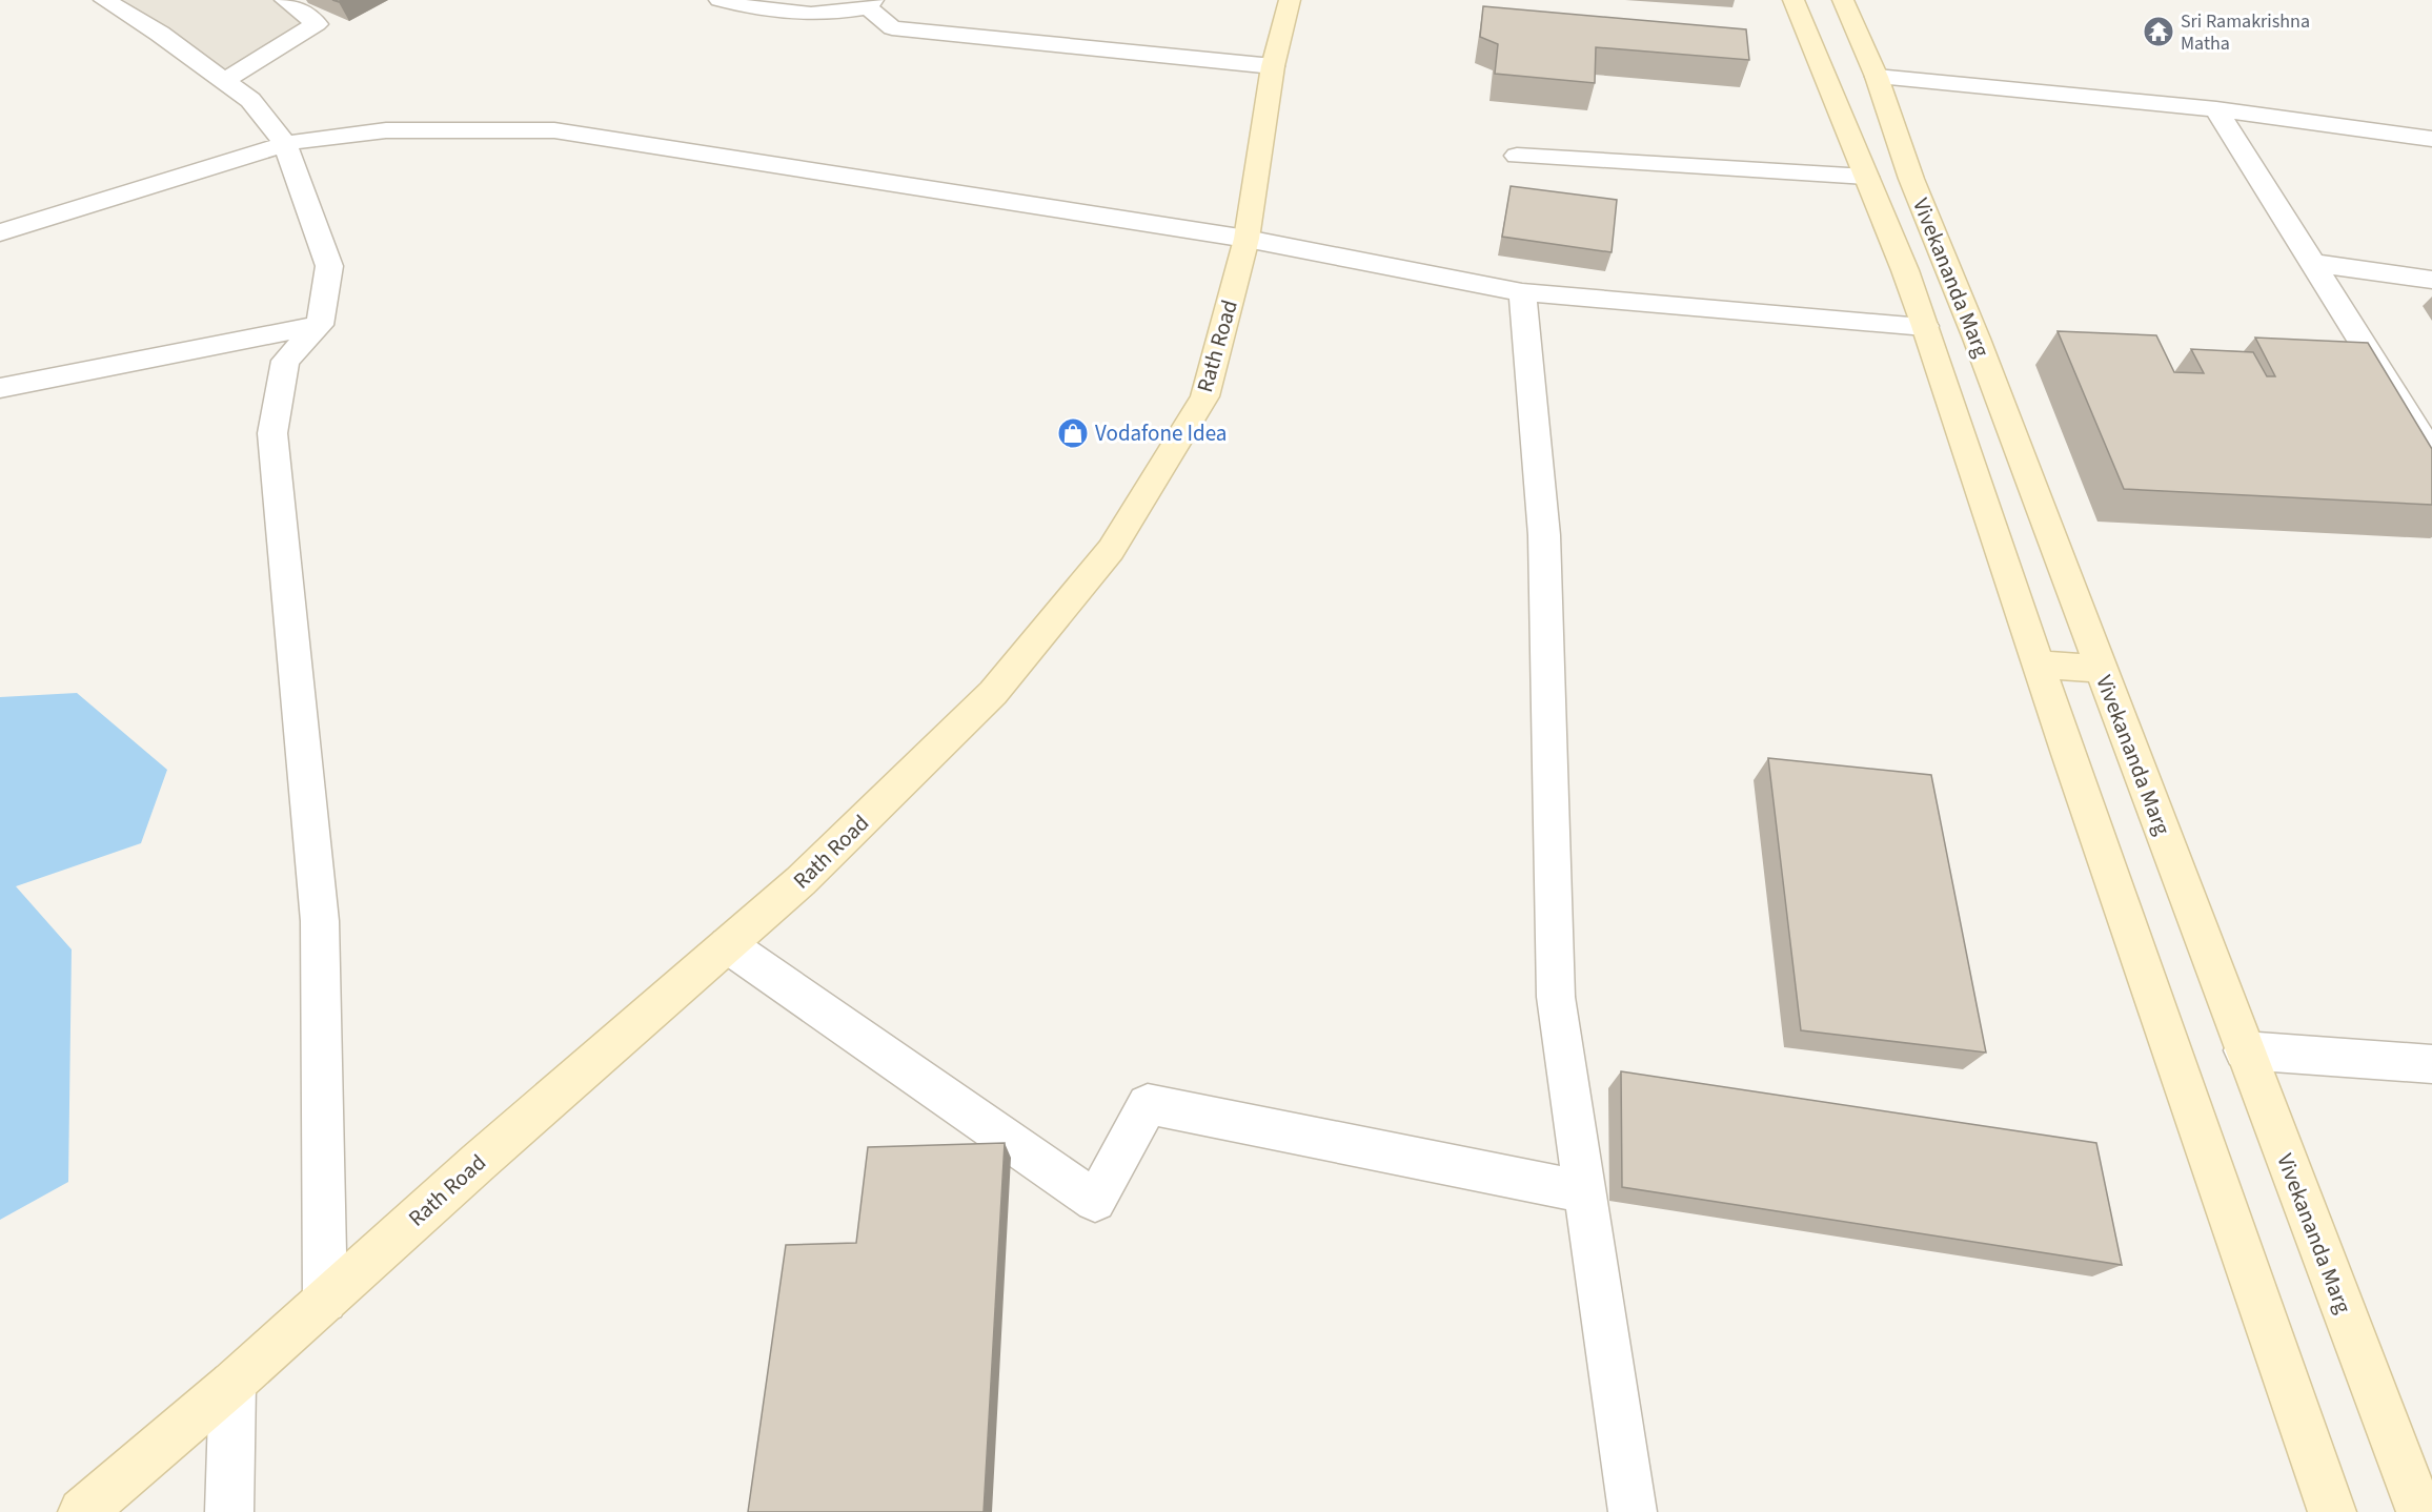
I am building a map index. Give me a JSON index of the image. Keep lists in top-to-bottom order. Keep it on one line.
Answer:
{"streets":{"main road":["Vivekananda Marg","Rath Road"]},"places":{"temple":["Sri Ramakrishna Matha"],"shop":["Vodafone Idea"]}}
